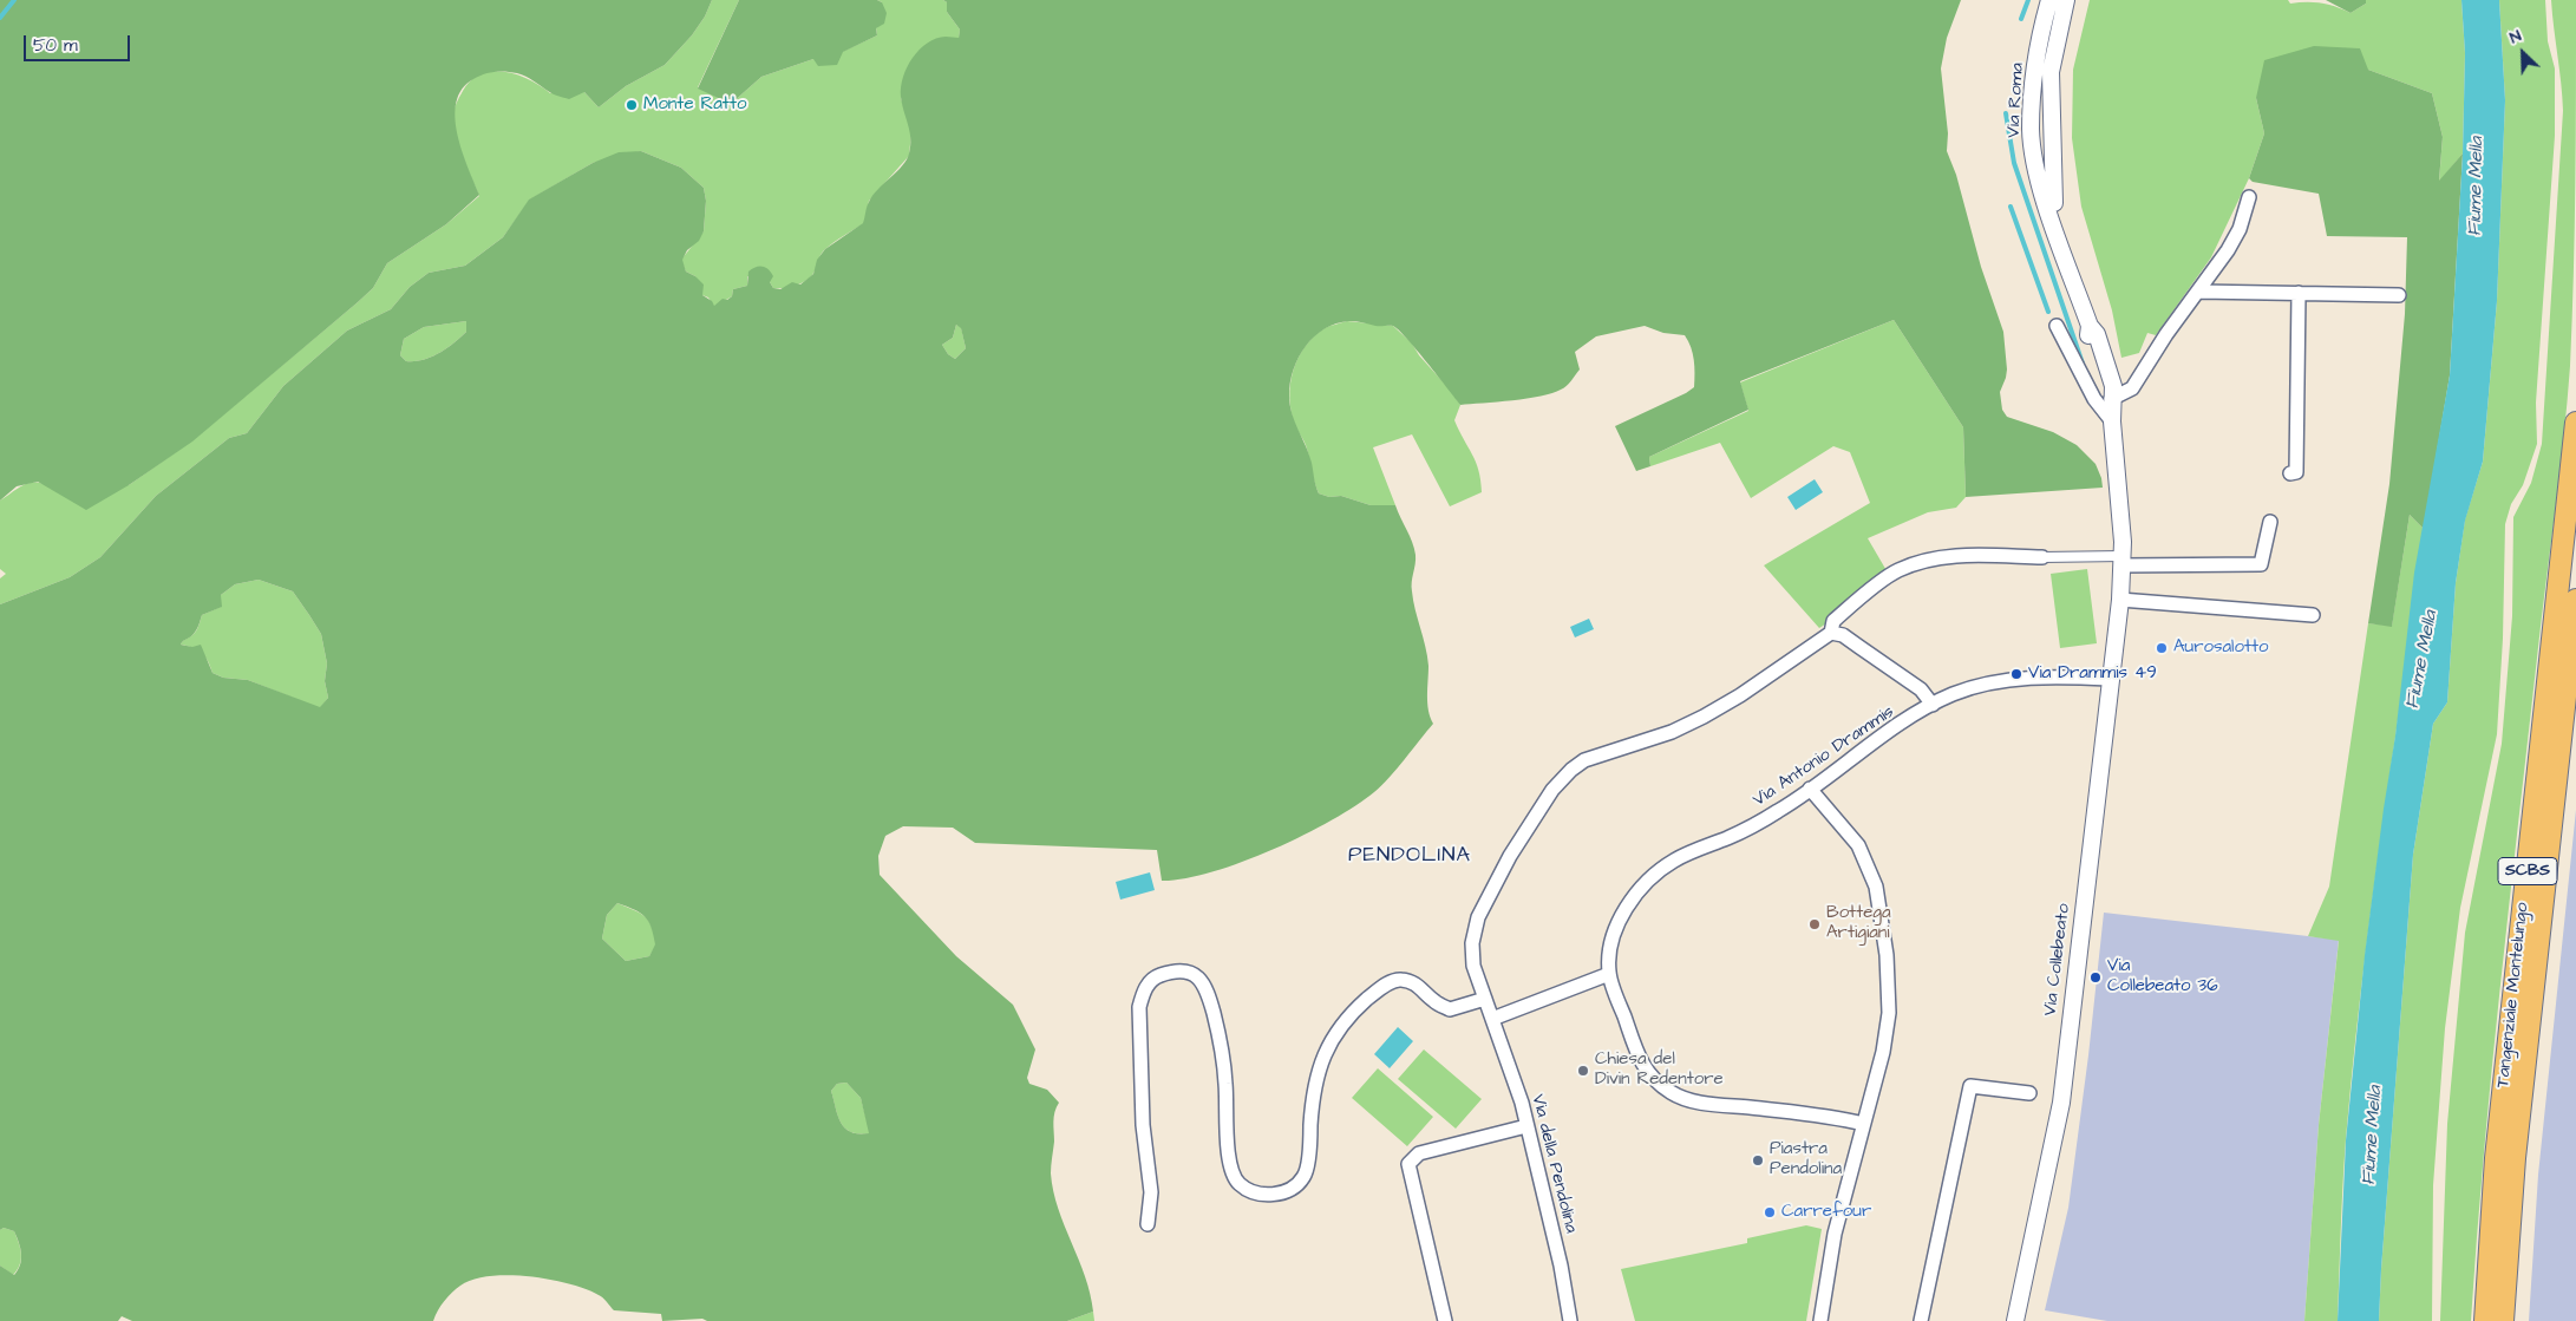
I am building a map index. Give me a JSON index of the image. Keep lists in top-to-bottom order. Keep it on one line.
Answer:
{"streets":{"highway":["SCBS","Tangenziale Montelungo"],"street":["Via Roma","Via Antonio Drammis","Via Collebeato","Via della Pendolina"]},"crossings":[["Via Roma","Via Collebeato"],["Via Antonio Drammis","Via Collebeato"]],"districts":["PENDOLINA"],"water":["Fiume Mella"],"places":["Monte Ratto","Aurosalotto","Via Drammis 49","Bottega Artigiani","Via Collebeato 36","Chiesa del Divin Redentore","Piastra Pendolina","Carrefour"],"scale_bar":"50 m","north":"top left"}
